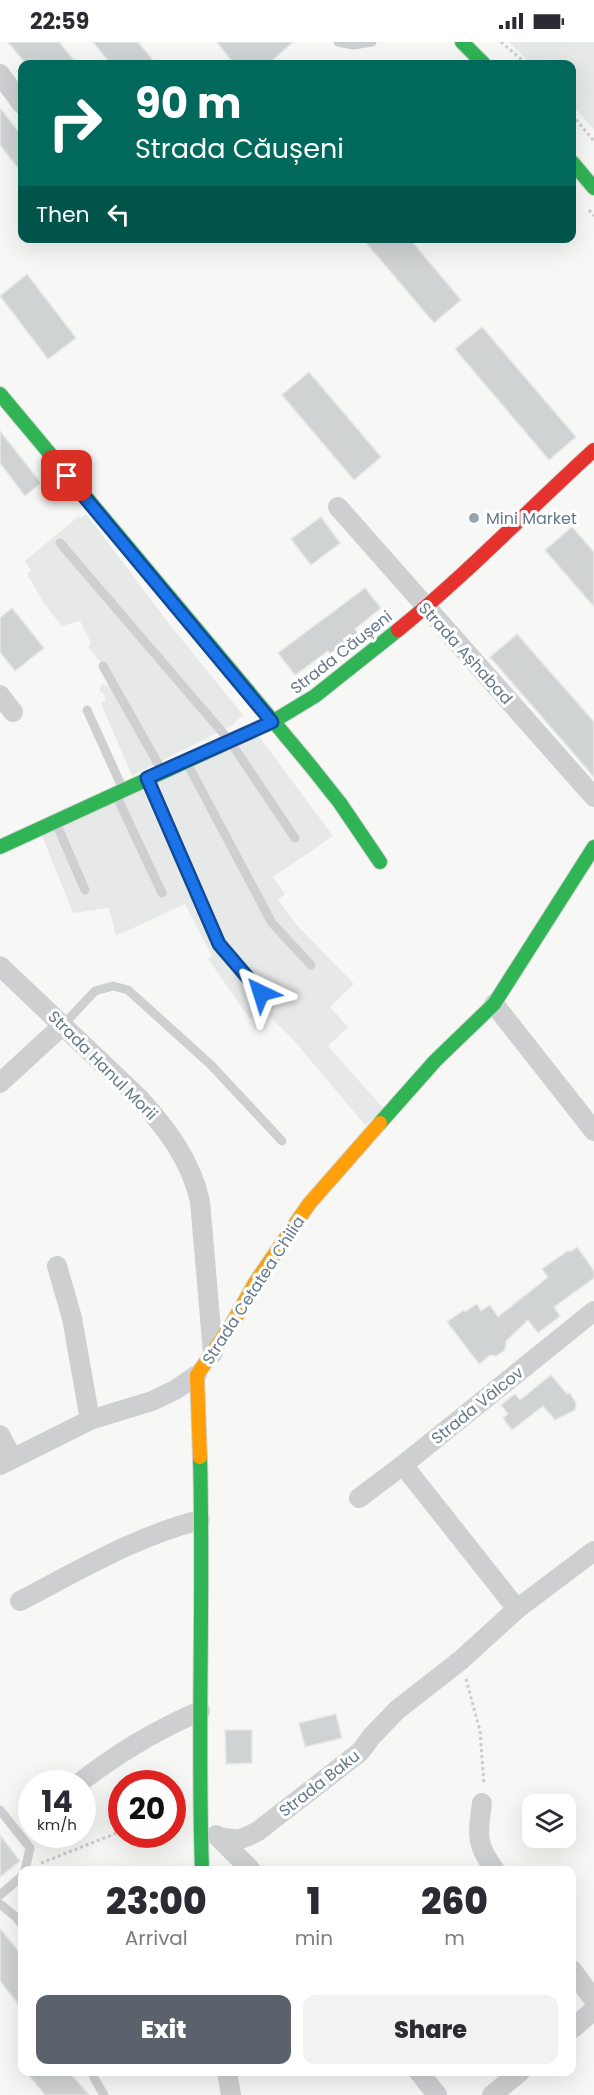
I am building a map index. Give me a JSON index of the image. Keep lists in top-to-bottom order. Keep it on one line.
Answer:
{"streets":{"street":["Strada Căușeni","Strada Așhabad","Strada Hanul Morii","Strada Cetatea Chilia","Strada Vâlcov","Strada Baku"]},"crossings":[["Strada Căușeni","Strada Așhabad"],["Strada Hanul Morii","Strada Cetatea Chilia"]],"places":["Mini Market"],"page":{"status":"22:59","turn":["90 m","Strada Căușeni"],"then":"Then","speed":"14 km/h","limit":"20","eta":["23:00","Arrival","1","min","260","m"],"buttons":["Exit","Share"]}}
